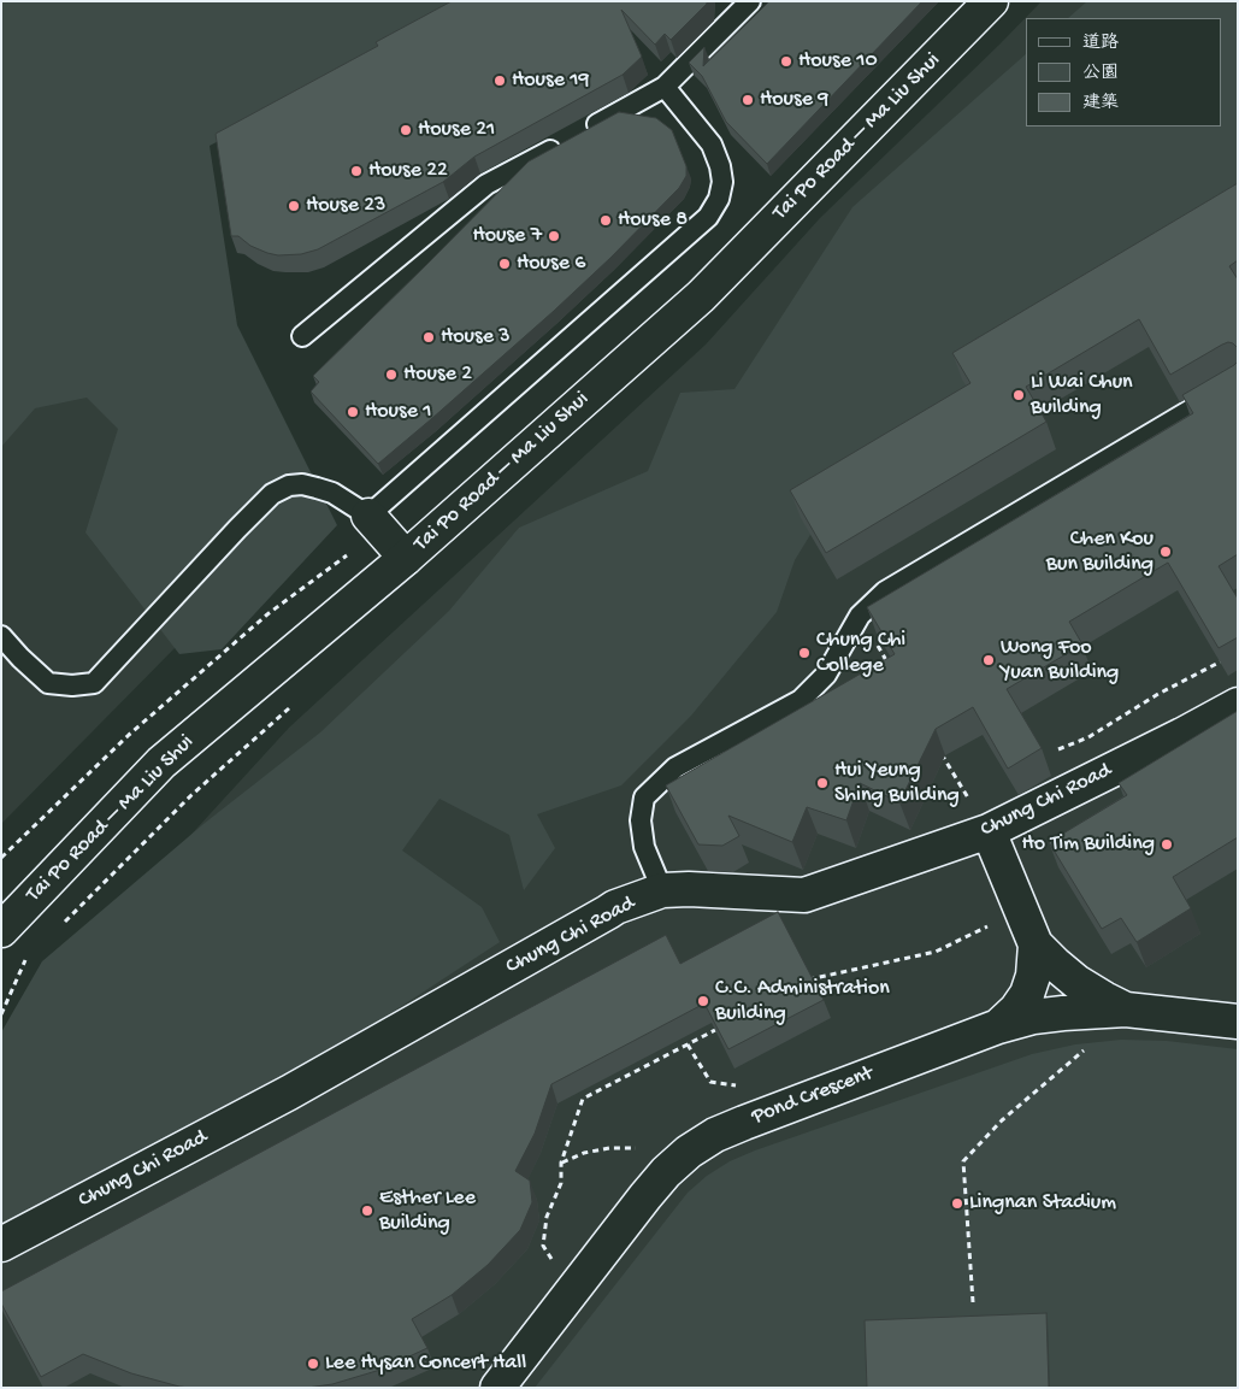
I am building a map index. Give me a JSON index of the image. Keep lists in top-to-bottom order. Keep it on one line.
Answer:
{"streets":{"street":["Tai Po Road – Ma Liu Shui","Chung Chi Road","Pond Crescent"]},"places":["House 10","House 19","House 9","House 21","House 22","House 23","House 8","House 7","House 6","House 3","House 2","Li Wai Chun Building","House 1","Chen Kou Bun Building","Chung Chi College","Wong Foo Yuan Building","Hui Yeung Shing Building","Ho Tim Building","C.C. Administration Building","Lingnan Stadium","Esther Lee Building","Lee Hysan Concert Hall"],"legend":["道路","公園","建築"]}
